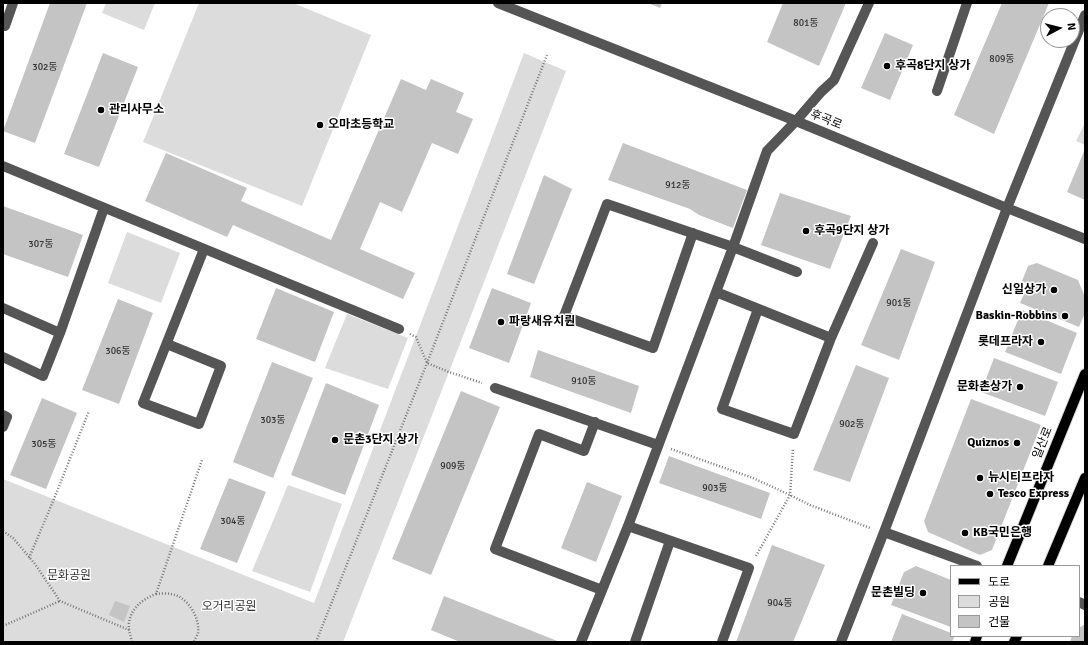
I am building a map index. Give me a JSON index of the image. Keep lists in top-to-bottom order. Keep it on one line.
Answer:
{"streets":{"main road":["일산로"],"street":["후곡로"]},"parks":["문화공원","오거리공원"],"places":["후곡8단지 상가","관리사무소","오마초등학교","후곡9단지 상가","신일상가","Baskin-Robbins","파랑새유치뤈","롯데프라자","문화촌상가","문촌3단지 상가","Quiznos","뉴시티프라자","Tesco Express","KB국민은행","문촌빌딩"],"house_numbers":["801동","809동","302동","912동","307동","901동","306동","910동","303동","902동","305동","909동","903동","304동","904동"],"legend":["도로","공원","건물"],"north":"right"}
